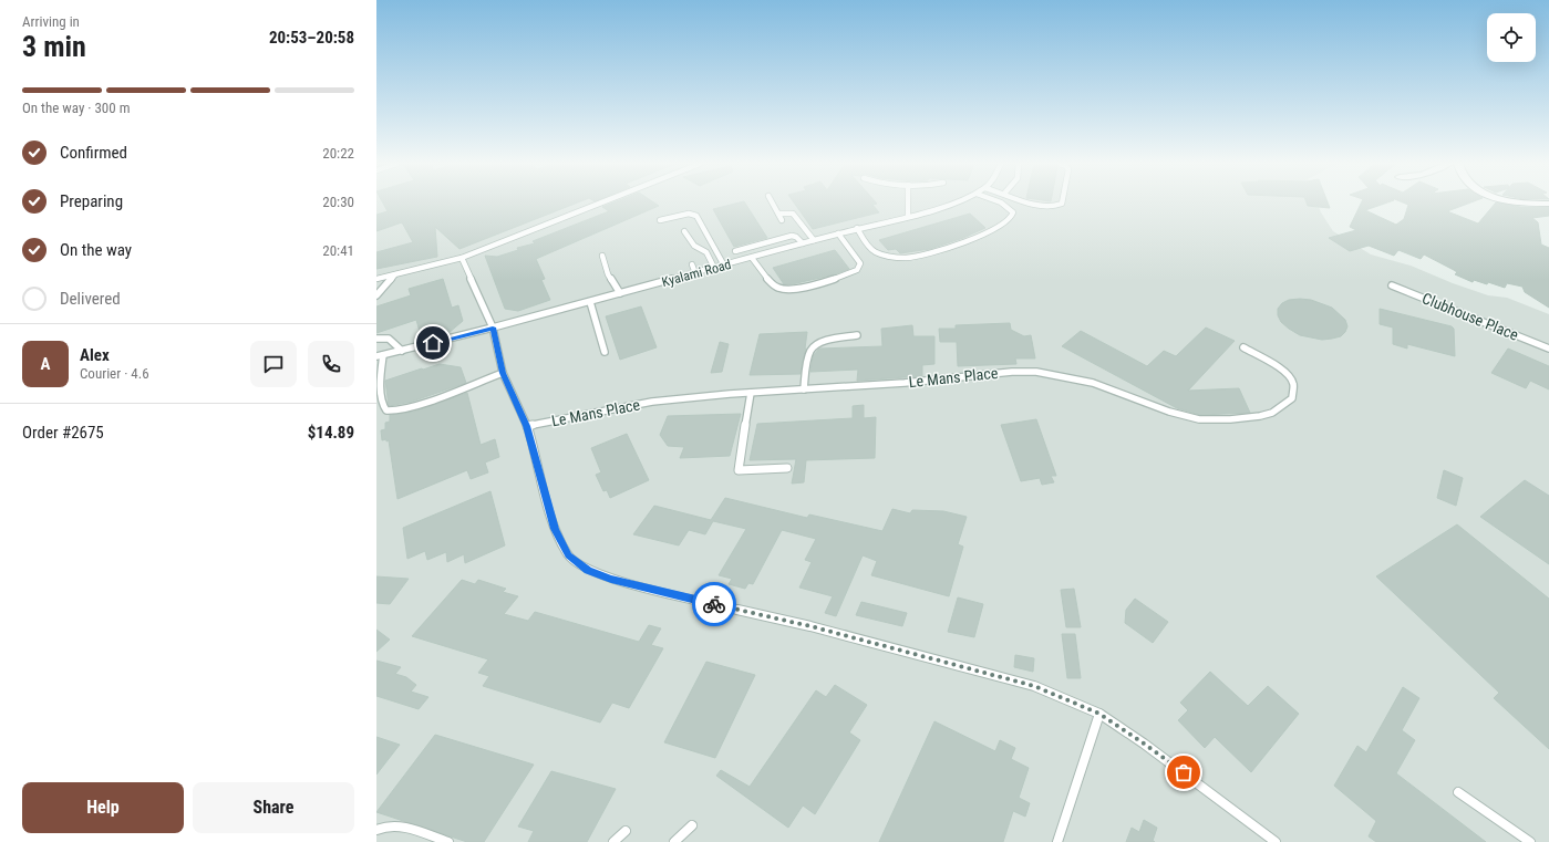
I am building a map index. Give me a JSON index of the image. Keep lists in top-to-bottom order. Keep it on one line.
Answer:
{"streets":{"lane":["Kyalami Road","Clubhouse Place","Le Mans Place"]},"page":{"heading":["3 min","Arriving in","20:53–20:58"],"panel":["Alex","Courier · 4.6","Order #2675","$14.89"],"bar":"On the way · 300 m","list":[["Confirmed","20:22"],["Preparing","20:30"],["On the way","20:41"],"Delivered"],"round":"A","buttons":["Help","Share"]}}
